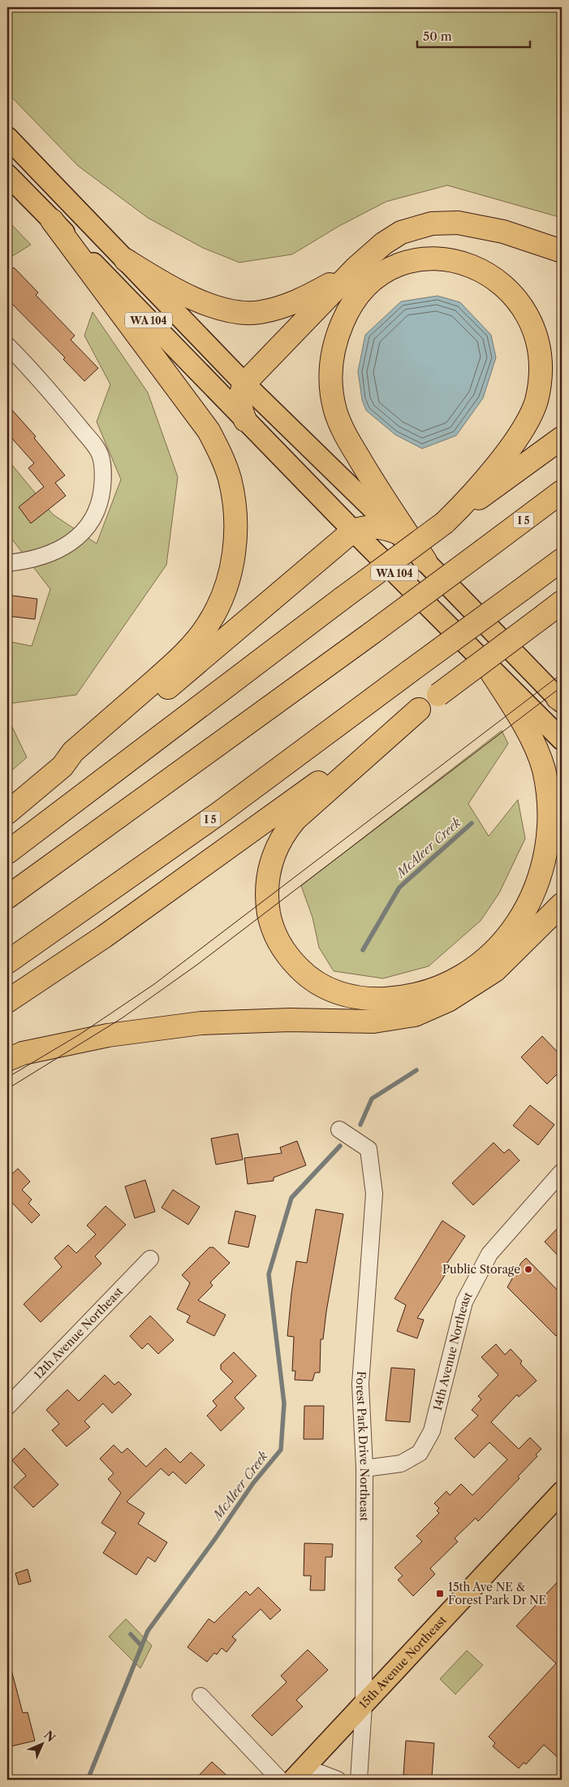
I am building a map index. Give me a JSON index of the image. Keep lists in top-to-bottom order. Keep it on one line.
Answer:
{"streets":{"highway":["I 5"],"main road":["WA 104","15th Avenue Northeast"],"street":["12th Avenue Northeast","14th Avenue Northeast","Forest Park Drive Northeast"]},"crossings":[["14th Avenue Northeast","Forest Park Drive Northeast"],["Forest Park Drive Northeast","15th Avenue Northeast"]],"water":["McAleer Creek"],"places":{"other":["Public Storage"],"transit":["15th Ave NE & Forest Park Dr NE"]},"scale_bar":"50 m","north":"top right"}
